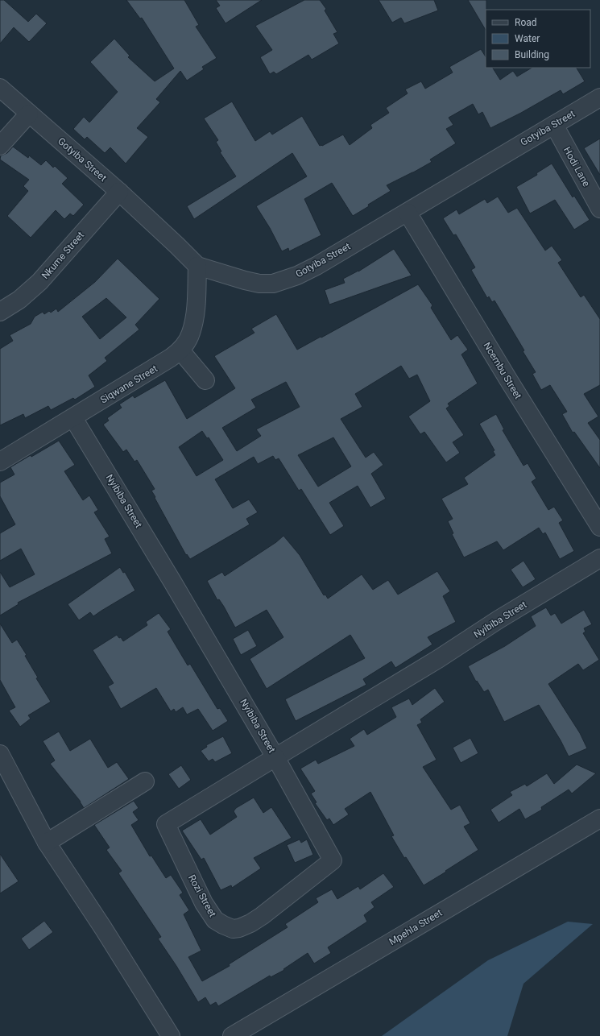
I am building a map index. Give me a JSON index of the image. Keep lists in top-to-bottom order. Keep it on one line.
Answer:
{"streets":{"street":["Gotyiba Street","Hodi Lane","Nkume Street","Ncembu Street","Siqwane Street","Nyibiba Street","Rozi Street","Mpehla Street"]},"crossings":[["Gotyiba Street","Hodi Lane"],["Gotyiba Street","Nkume Street"],["Gotyiba Street","Ncembu Street"],["Gotyiba Street","Siqwane Street"],["Siqwane Street","Nyibiba Street"],["Nyibiba Street","Rozi Street"]],"legend":["Road","Water","Building"]}
